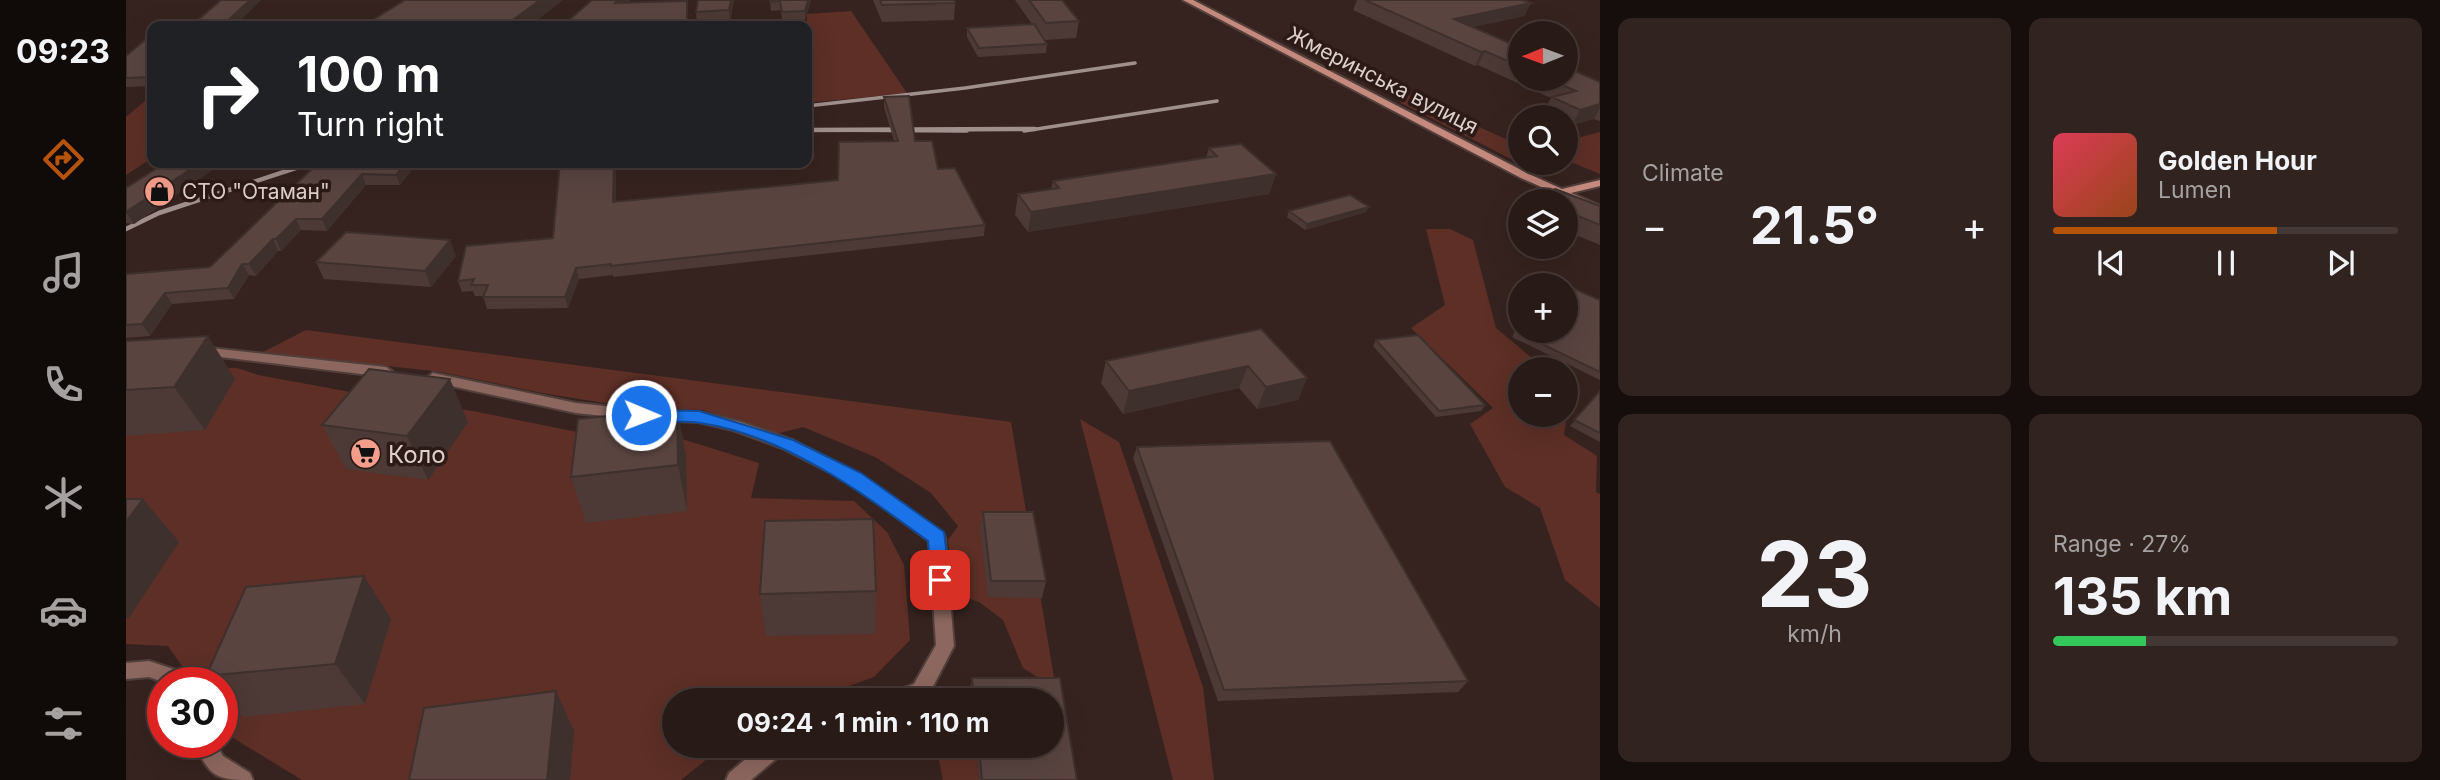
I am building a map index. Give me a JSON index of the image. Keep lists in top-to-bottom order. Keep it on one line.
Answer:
{"streets":{"main road":["Жмеринська вулиця"]},"places":{"shop":["СТО \"Отаман\""],"supermarket":["Коло"]},"north":"left","page":{"tabs":"09:23","tile":["Climate",["23","km/h"],["Range · 27%","135 km"]],"map_buttons":["+","−"],"turn":["100 m","Turn right"],"song":["Golden Hour","Lumen"],"heat":["−","21.5°","+"],"limit":"30","trip":"09:24 · 1 min · 110 m"}}
